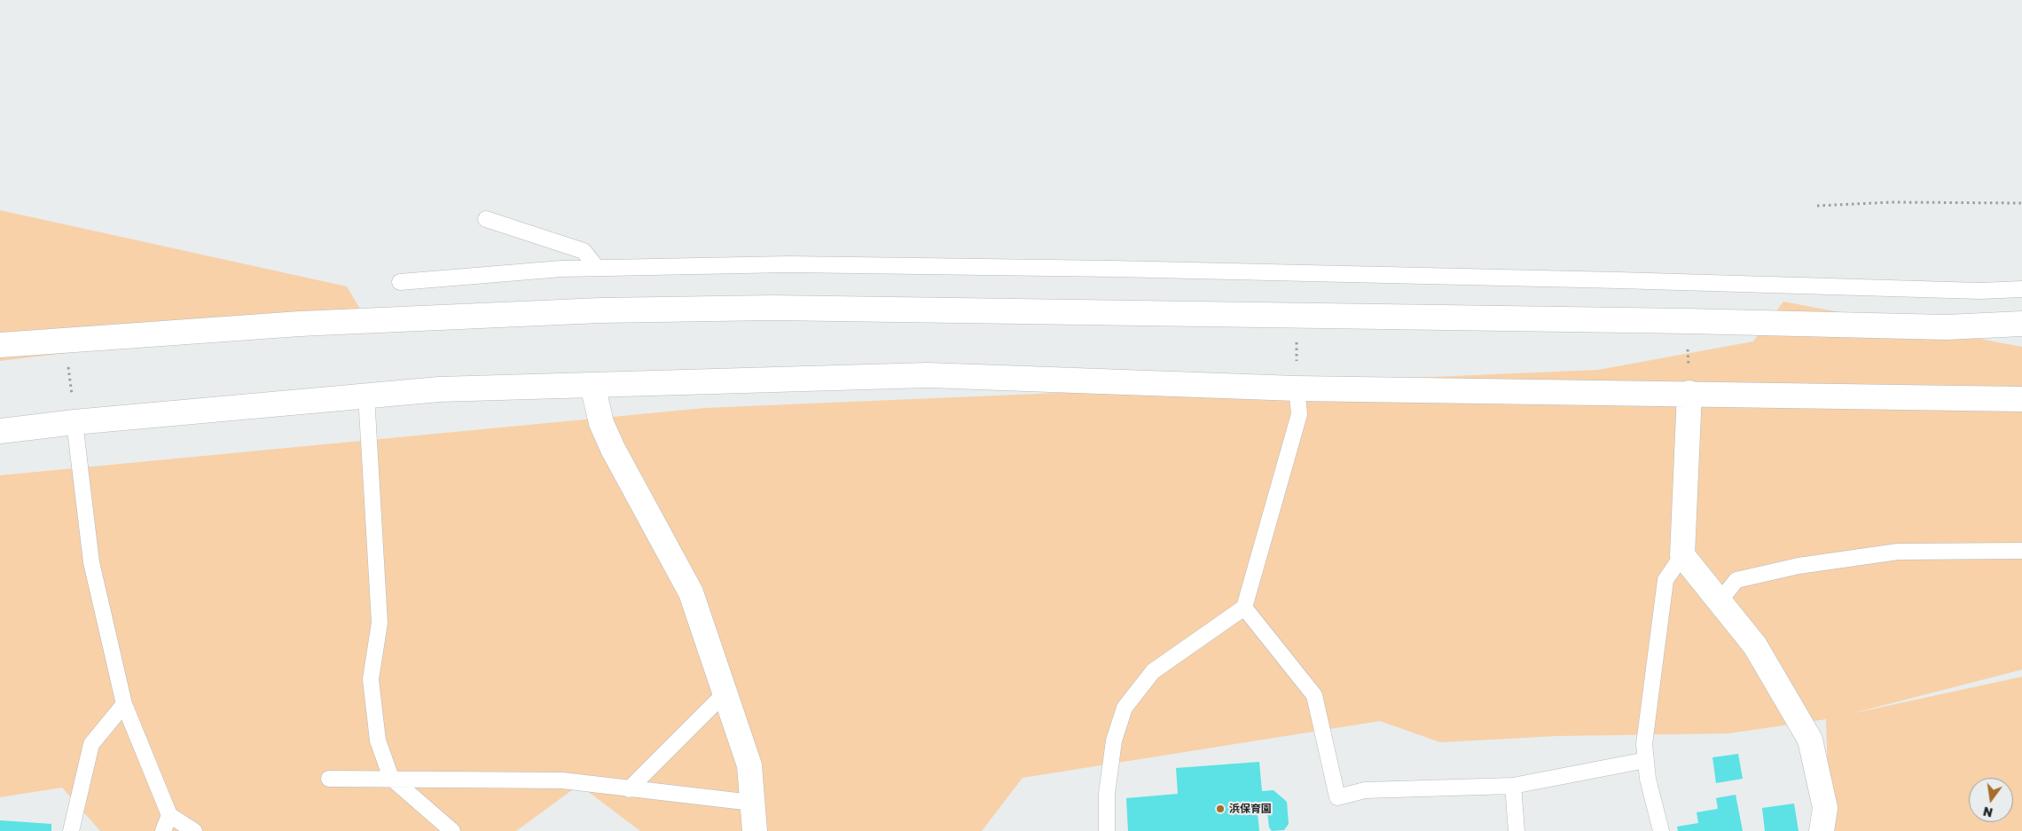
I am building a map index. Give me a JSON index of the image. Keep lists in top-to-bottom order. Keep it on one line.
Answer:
{"places":["浜保育園"],"north":"bottom"}
